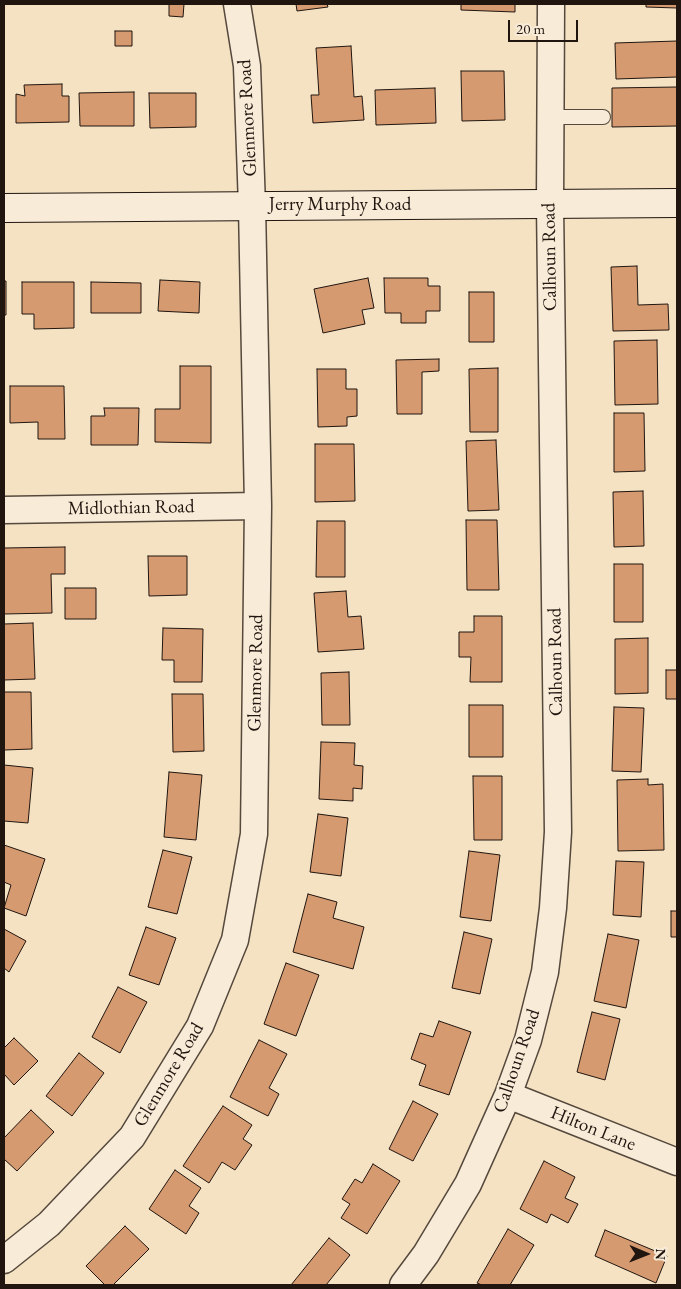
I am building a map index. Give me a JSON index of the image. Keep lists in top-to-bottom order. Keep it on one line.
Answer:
{"streets":{"street":["Glenmore Road","Jerry Murphy Road","Calhoun Road","Midlothian Road","Hilton Lane"]},"crossings":[["Glenmore Road","Jerry Murphy Road"],["Glenmore Road","Midlothian Road"],["Jerry Murphy Road","Calhoun Road"],["Calhoun Road","Hilton Lane"]],"scale_bar":"20 m","north":"right"}
